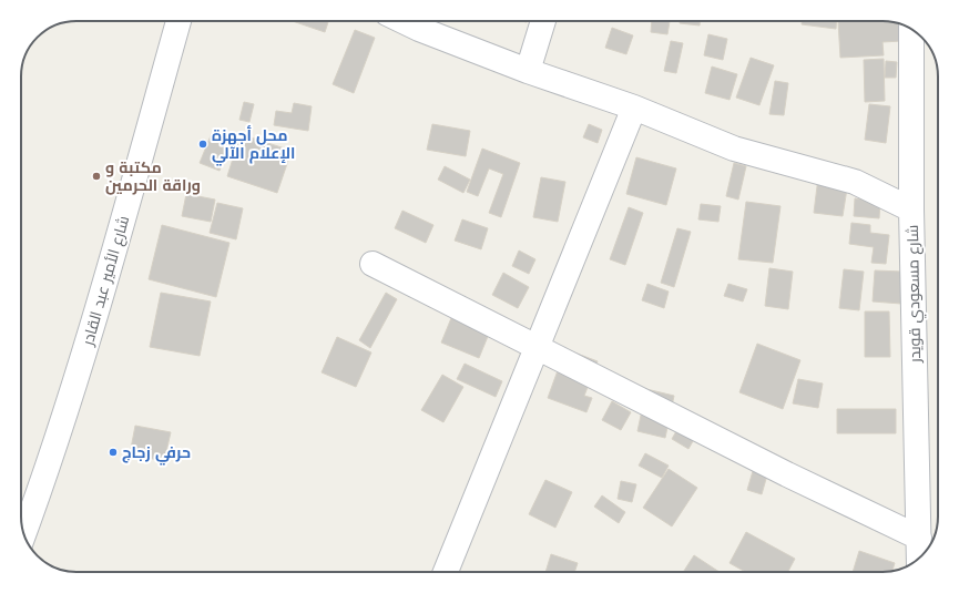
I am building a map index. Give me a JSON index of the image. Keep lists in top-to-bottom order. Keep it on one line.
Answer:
{"streets":{"street":["شارع الأمير عبد القادر","شارع مسعودي قويدر"]},"places":["محل أجهزة الإعلام الآلي","مكتبة و وراقة الحرمين","حرفي زجاج"]}
